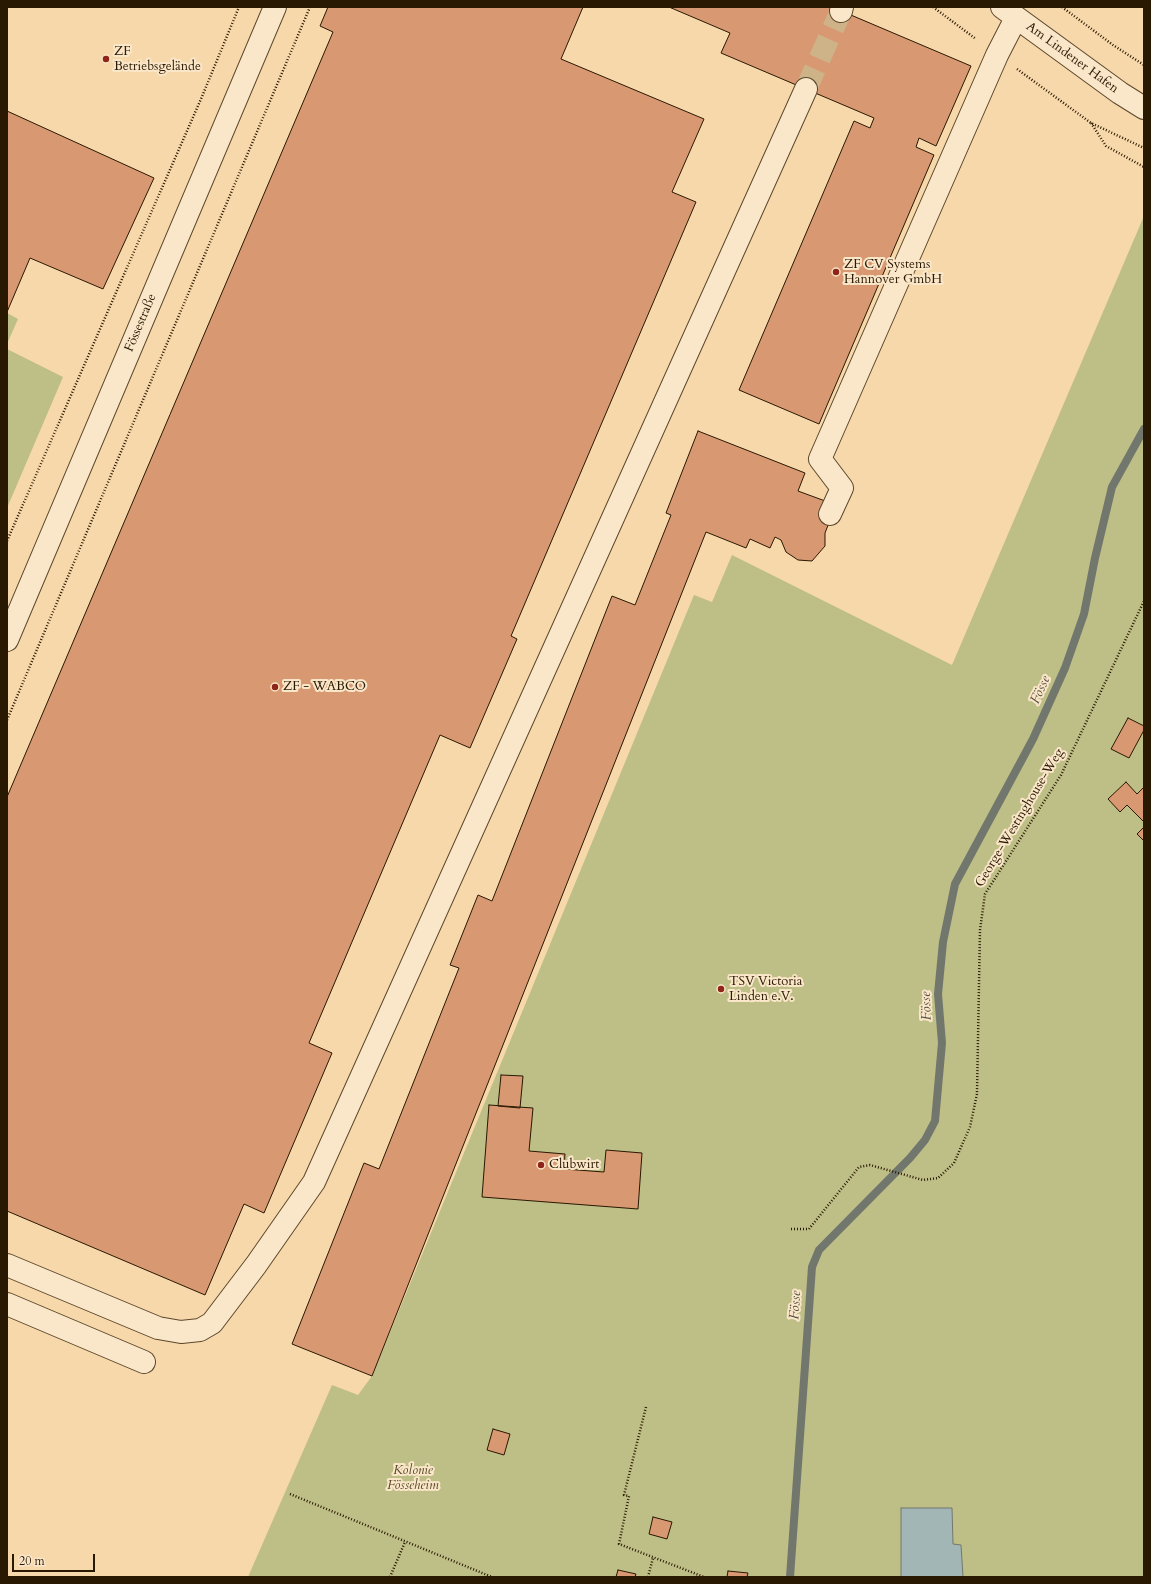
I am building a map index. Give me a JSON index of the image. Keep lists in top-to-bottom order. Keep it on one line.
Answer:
{"streets":{"street":["Am Lindener Hafen","Fössestraße"],"path":["George-Westinghouse-Weg"]},"water":["Fösse"],"parks":["Kolonie Fösseheim"],"places":["ZF Betriebsgelände","ZF CV Systems Hannover GmbH","ZF - WABCO","TSV Victoria Linden e.V.","Clubwirt"],"scale_bar":"20 m"}
